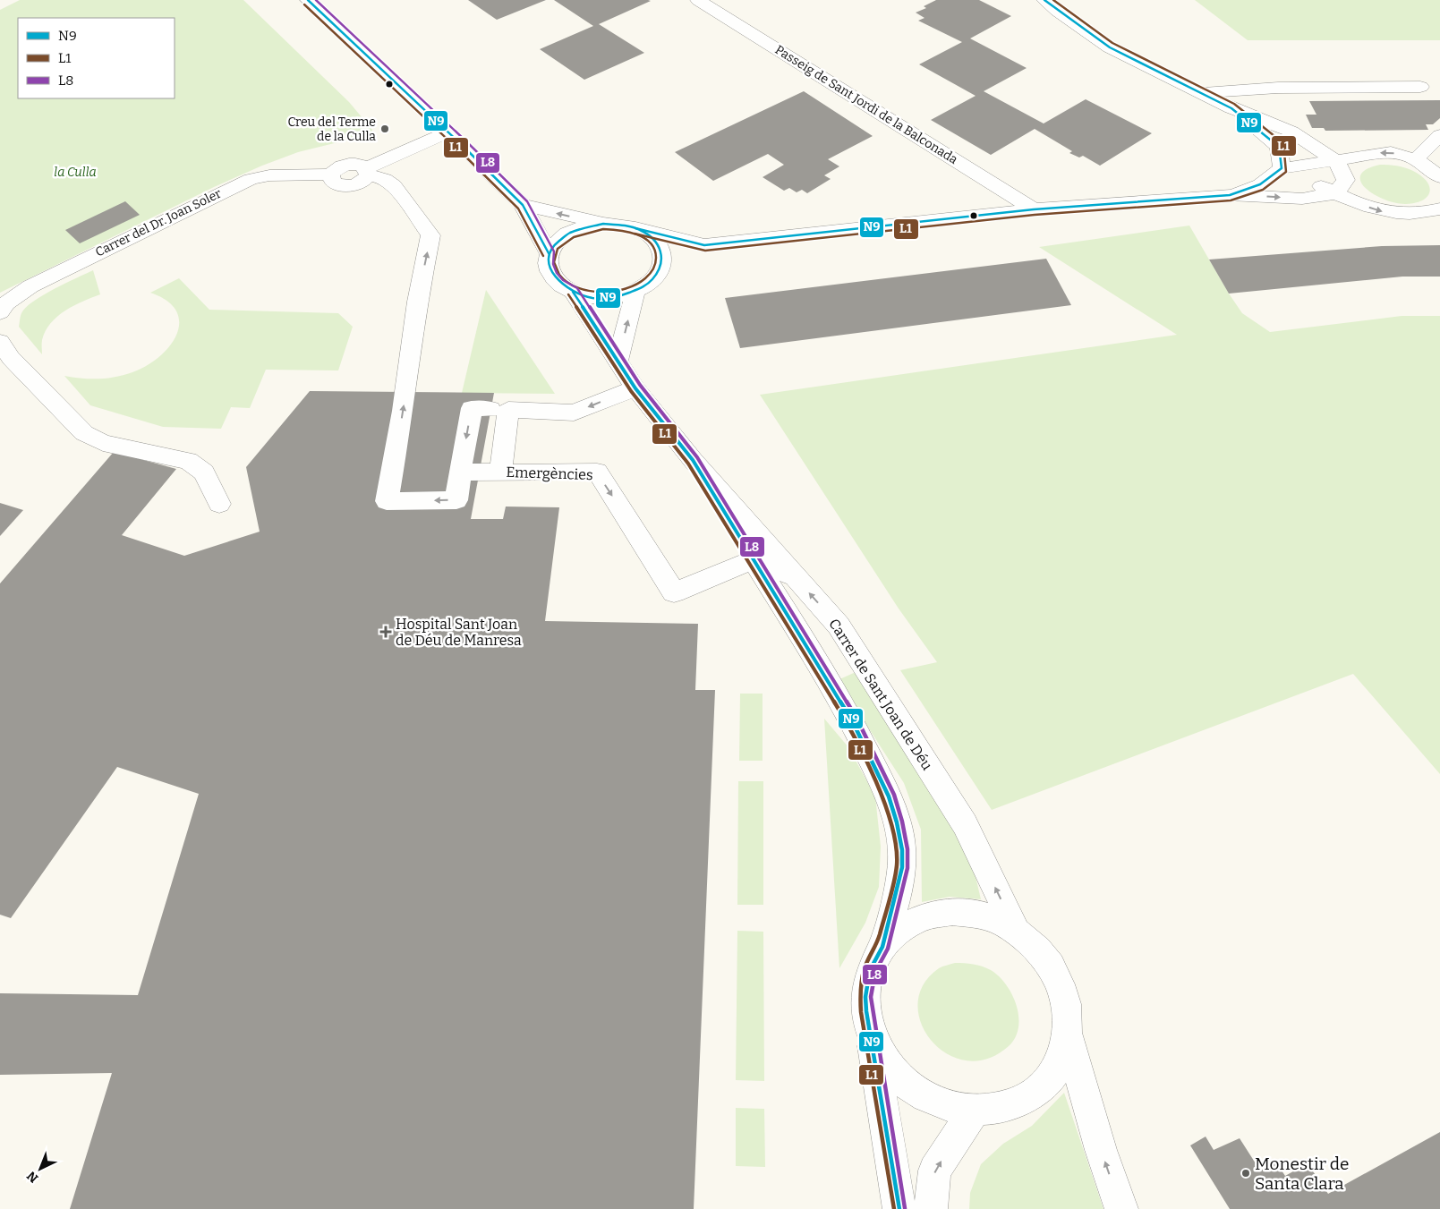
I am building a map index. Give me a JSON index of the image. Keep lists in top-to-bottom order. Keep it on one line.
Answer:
{"streets":{"street":["Passeig de Sant Jordi de la Balconada","Carrer del Dr. Joan Soler","Emergències","Carrer de Sant Joan de Déu"]},"crossings":[["Emergències","Carrer de Sant Joan de Déu"]],"parks":["la Culla"],"places":{"other":["Creu del Terme de la Culla","Monestir de Santa Clara"],"health":["Hospital Sant Joan de Déu de Manresa"]},"lines":["transit line N9","transit line L1","transit line L8"],"legend":["N9","L1","L8"],"north":"bottom left"}
